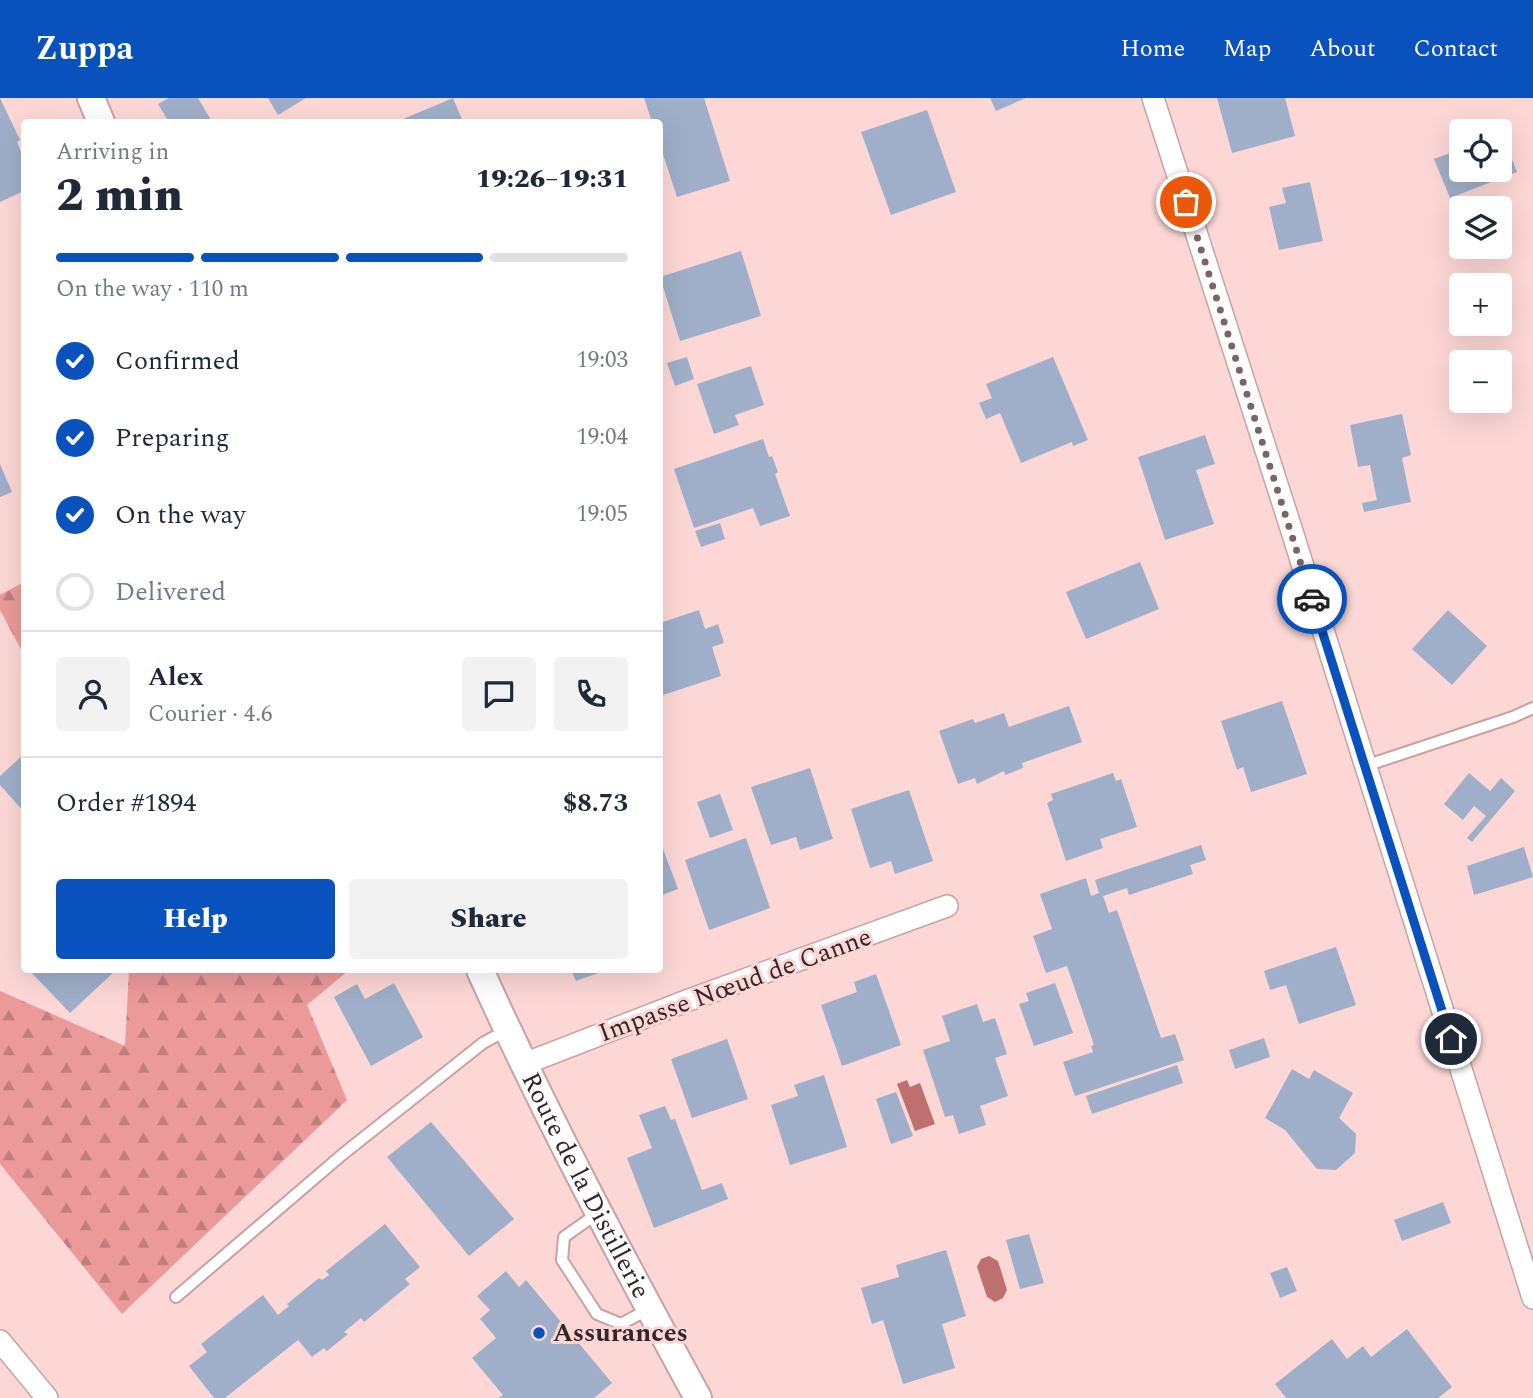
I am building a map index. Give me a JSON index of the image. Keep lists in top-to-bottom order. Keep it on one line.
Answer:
{"streets":{"street":["Impasse Nœud de Canne","Route de la Distillerie"]},"crossings":[["Impasse Nœud de Canne","Route de la Distillerie"]],"places":["Assurances"],"page":{"header":"Zuppa","nav":["Home","Map","About","Contact"],"map_buttons":["+","−"],"heading":["2 min","Arriving in","19:26–19:31"],"panel":["Alex","Courier · 4.6","Order #1894","$8.73"],"bar":"On the way · 110 m","list":[["Confirmed","19:03"],["Preparing","19:04"],["On the way","19:05"],"Delivered"],"buttons":["Help","Share"]}}
